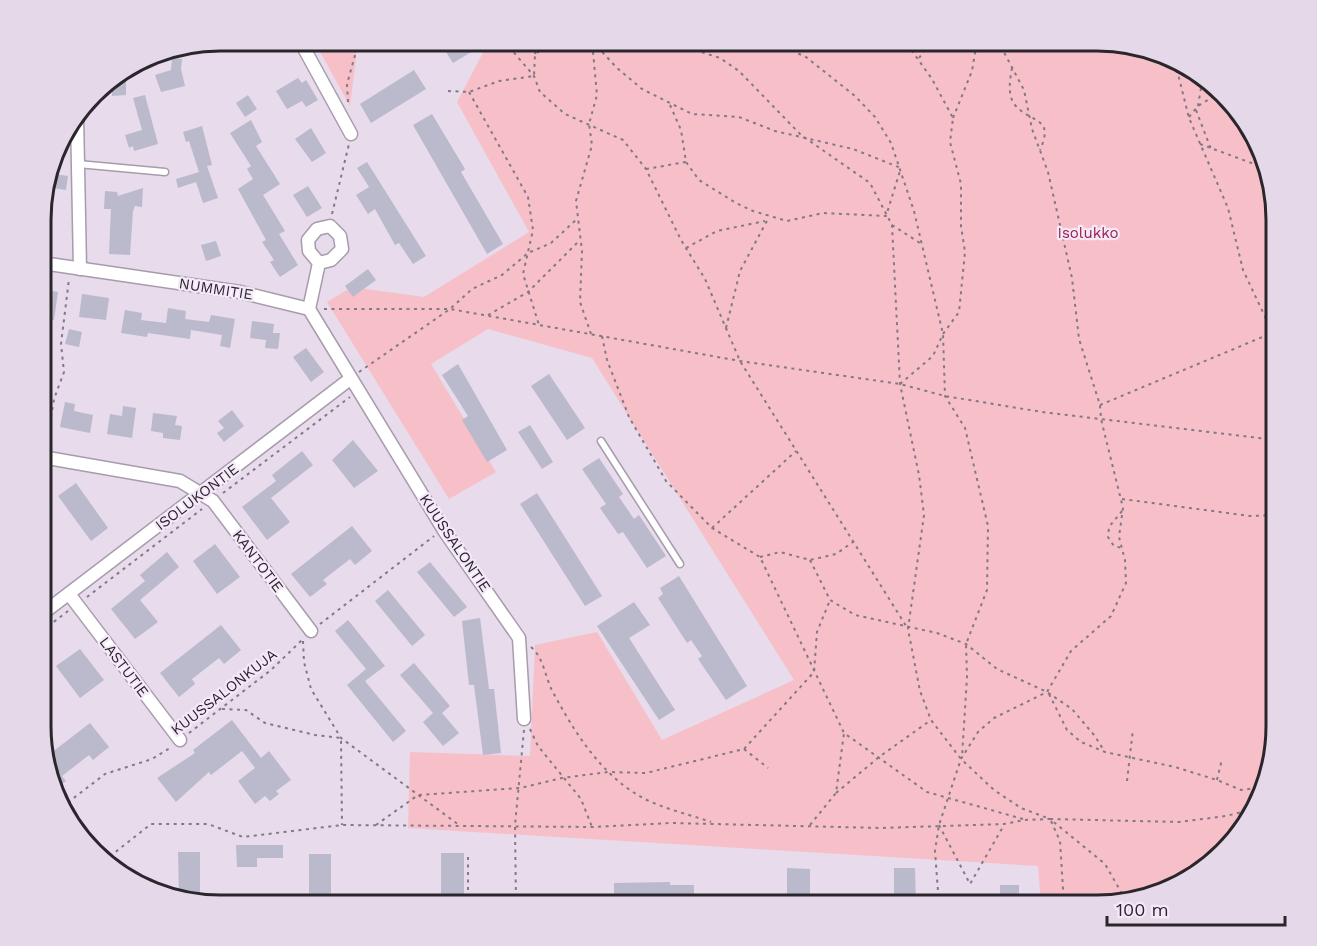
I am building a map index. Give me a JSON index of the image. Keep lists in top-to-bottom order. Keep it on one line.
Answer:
{"streets":{"street":["NUMMITIE","ISOLUKONTIE","KUUSSALONTIE","KANTOTIE","LASTUTIE"],"path":["KUUSSALONKUJA"]},"crossings":[["ISOLUKONTIE","KUUSSALONTIE"],["ISOLUKONTIE","KANTOTIE"],["ISOLUKONTIE","LASTUTIE"],["KUUSSALONTIE","KUUSSALONKUJA"],["KANTOTIE","KUUSSALONKUJA"],["LASTUTIE","KUUSSALONKUJA"]],"parks":["Isolukko"],"scale_bar":"100 m"}
